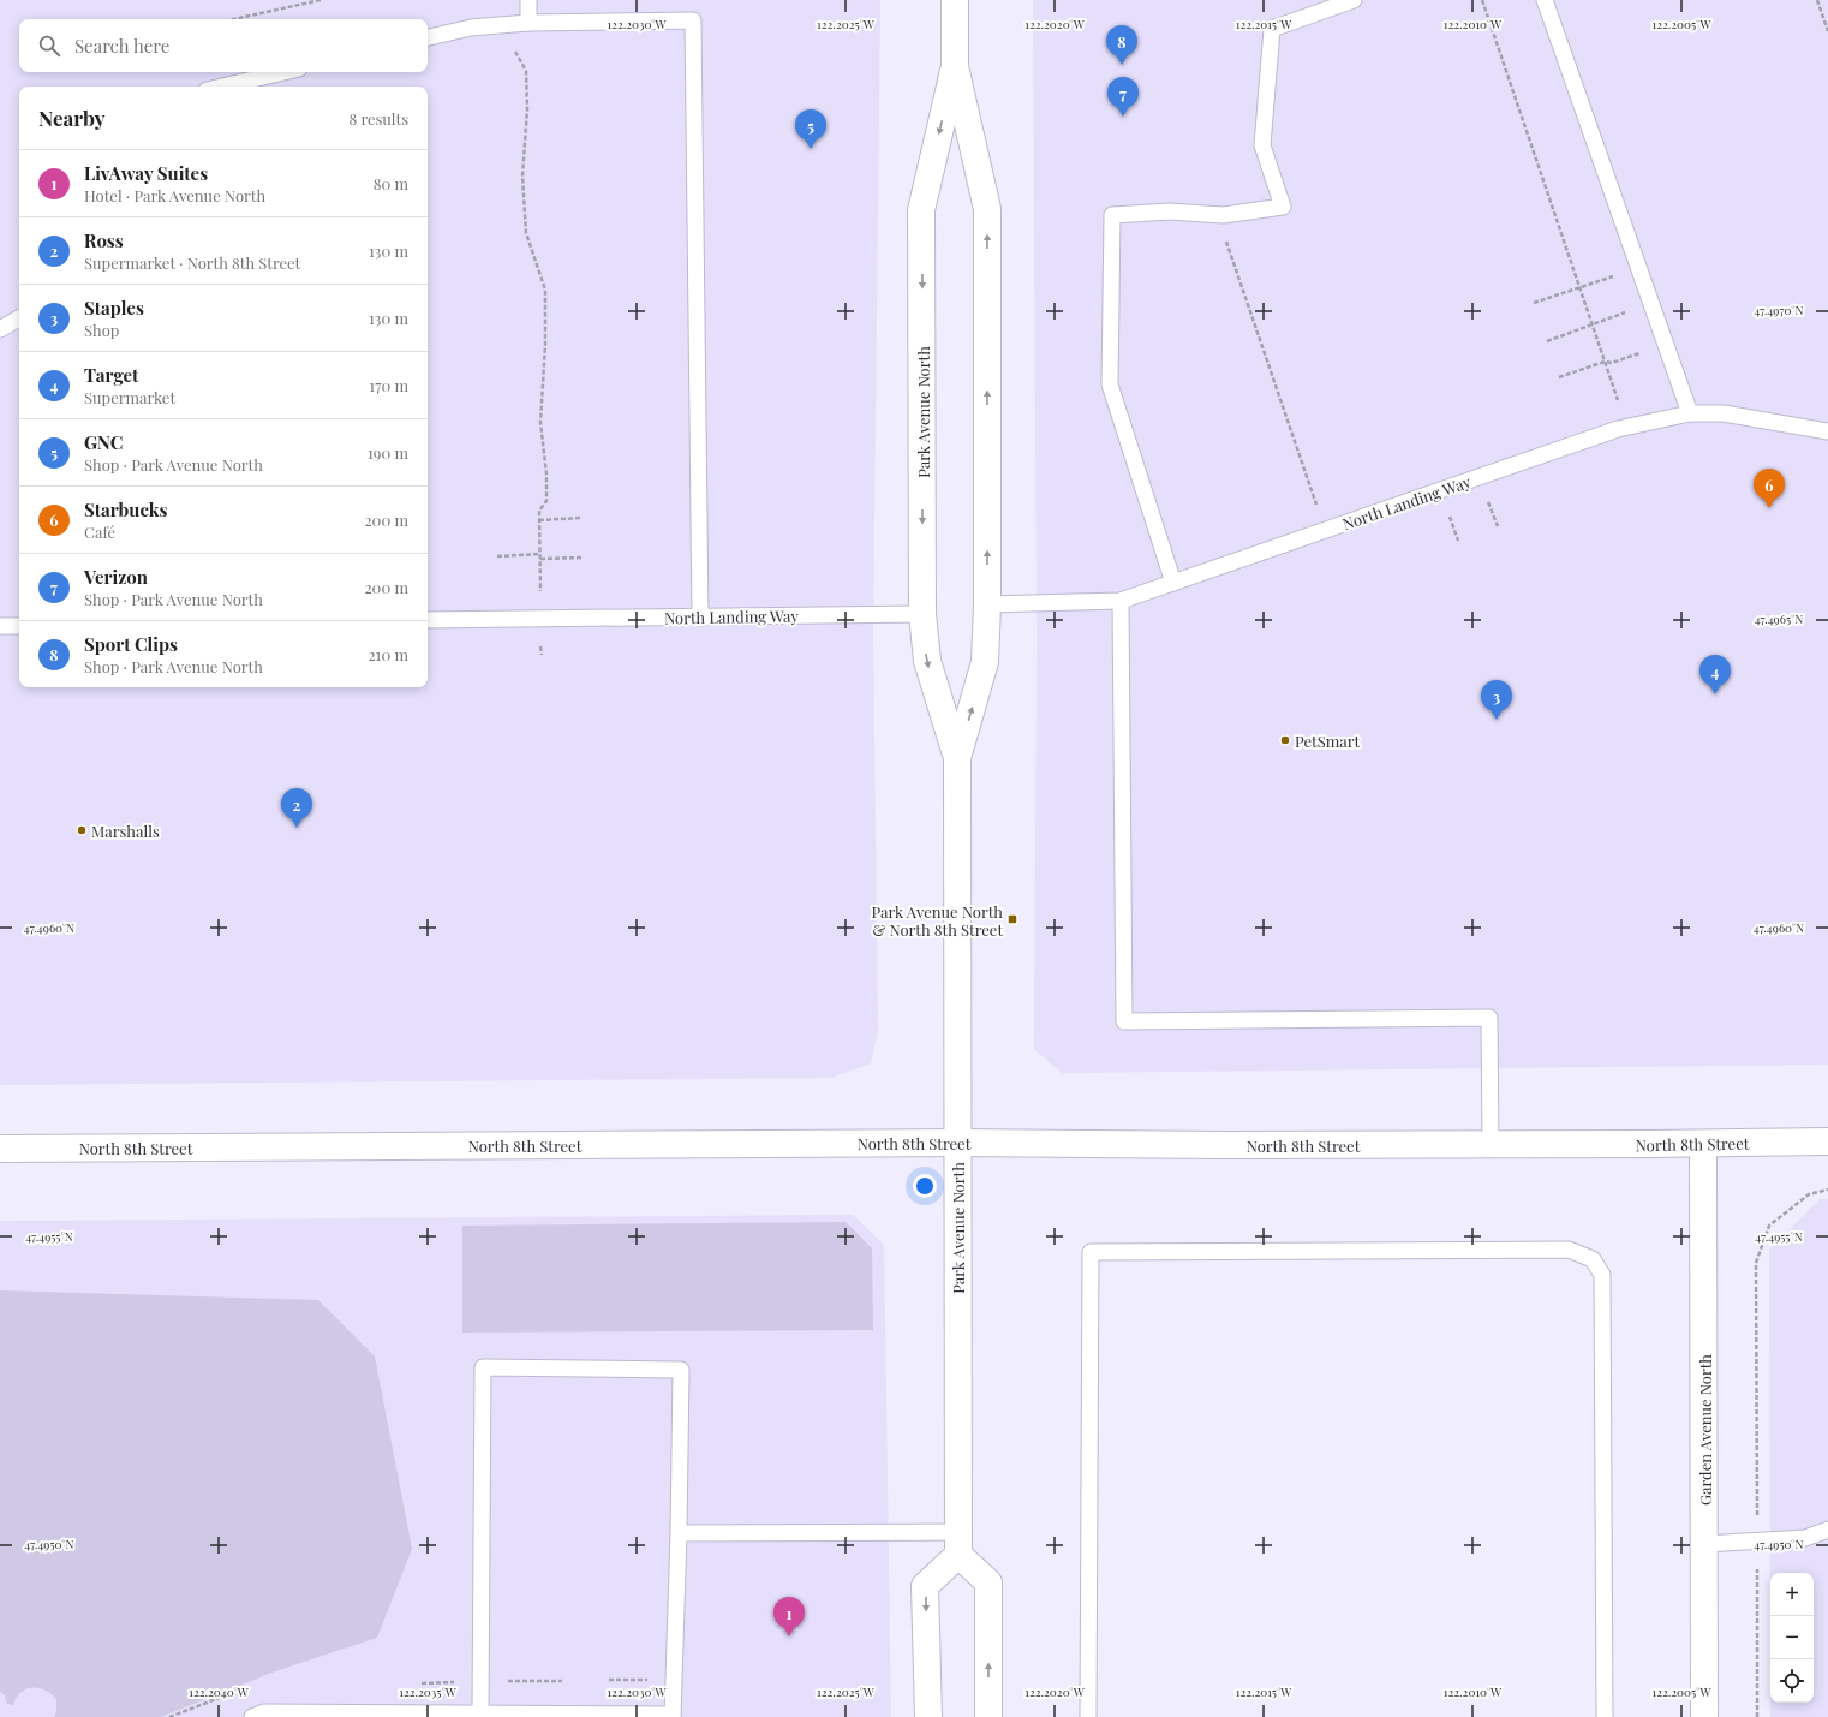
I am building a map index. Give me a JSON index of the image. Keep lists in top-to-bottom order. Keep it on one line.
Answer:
{"streets":{"street":["Park Avenue North","North 8th Street","Garden Avenue North"],"lane":["North Landing Way"]},"crossings":[["Park Avenue North","North Landing Way"],["Park Avenue North","North 8th Street"],["North 8th Street","Garden Avenue North"]],"places":{"other":["PetSmart","Marshalls"],"transit":["Park Avenue North & North 8th Street"]},"page":{"search":"Search here","pins":["8","7","5","6","4","3","2","1"],"heading":["Nearby","8 results"],"list":[{"mark":"1","name":"LivAway Suites","note":"Hotel · Park Avenue North","value":"80 m"},{"mark":"2","name":"Ross","note":"Supermarket · North 8th Street","value":"130 m"},{"mark":"3","name":"Staples","note":"Shop","value":"130 m"},{"mark":"4","name":"Target","note":"Supermarket","value":"170 m"},{"mark":"5","name":"GNC","note":"Shop · Park Avenue North","value":"190 m"},{"mark":"6","name":"Starbucks","note":"Café","value":"200 m"},{"mark":"7","name":"Verizon","note":"Shop · Park Avenue North","value":"200 m"},{"mark":"8","name":"Sport Clips","note":"Shop · Park Avenue North","value":"210 m"}],"map_buttons":["+","−"]},"coordinates":["122.2030°W","122.2025°W","122.2020°W","122.2015°W","122.2010°W","122.2005°W","47.4970°N","47.4965°N","47.4960°N","47.4955°N","47.4950°N","122.2040°W","122.2035°W"]}
